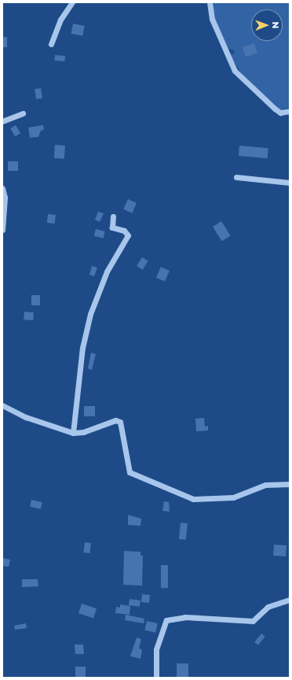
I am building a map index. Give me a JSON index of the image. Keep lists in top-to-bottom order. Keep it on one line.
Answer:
{"north":"right"}
